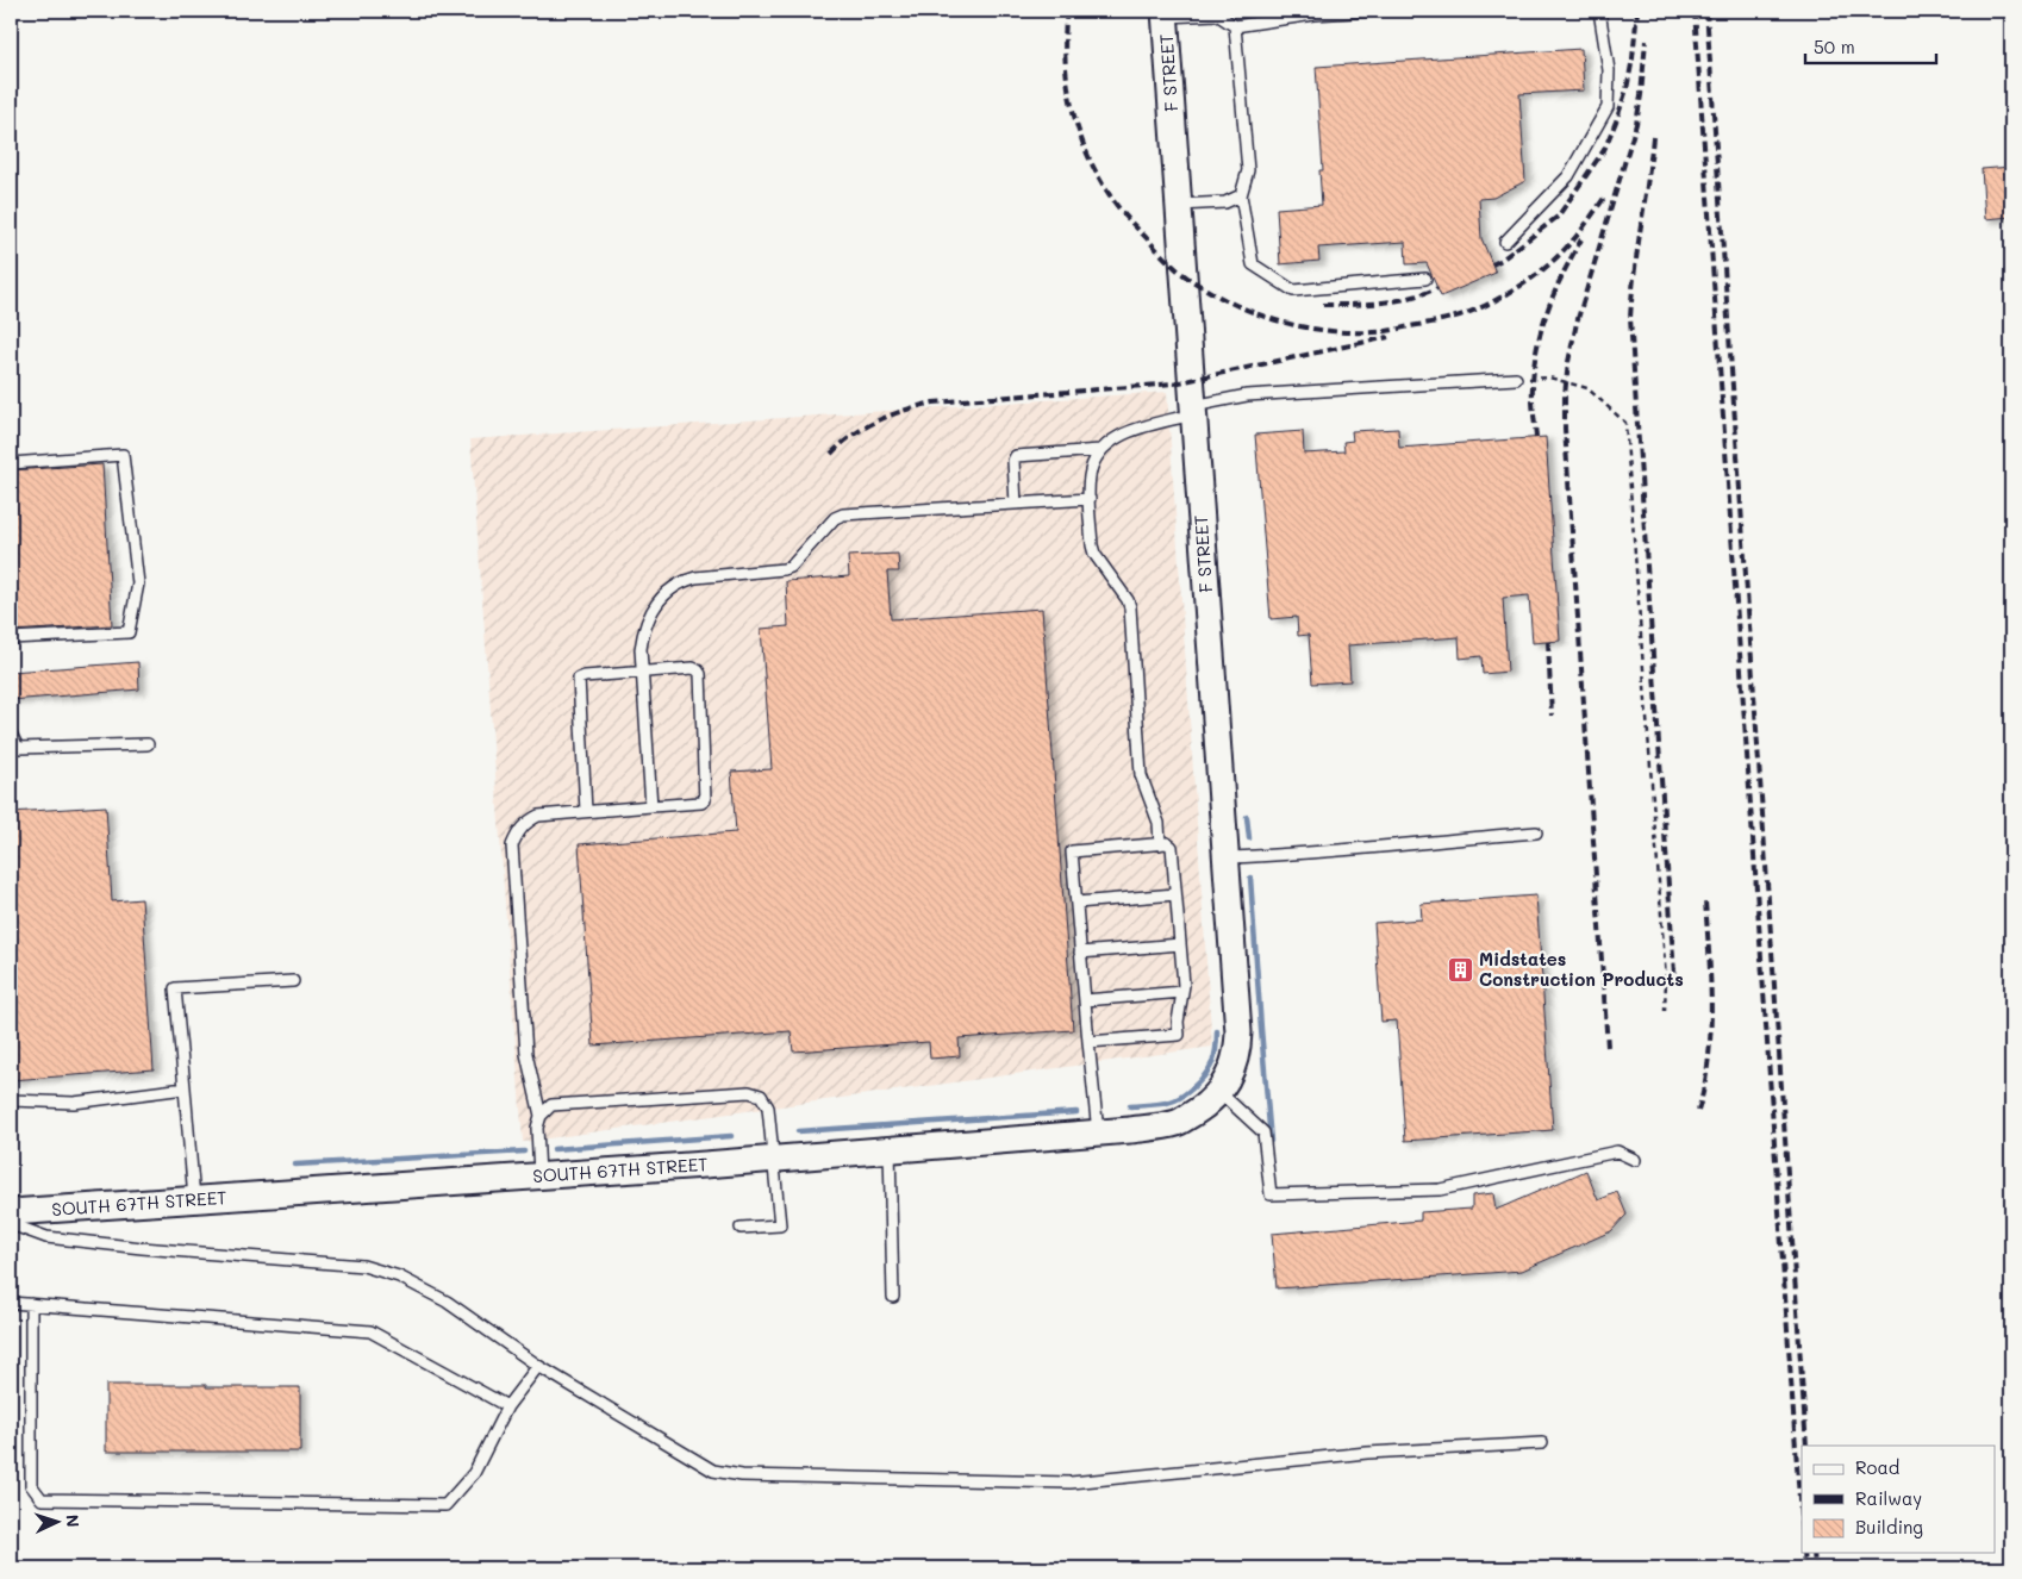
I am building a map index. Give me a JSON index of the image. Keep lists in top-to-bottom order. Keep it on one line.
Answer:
{"streets":{"street":["F STREET","SOUTH 67TH STREET"]},"crossings":[["F STREET","SOUTH 67TH STREET"]],"places":{"building":["Midstates Construction Products"]},"legend":["Road","Railway","Building"],"scale_bar":"50 m","north":"right"}
